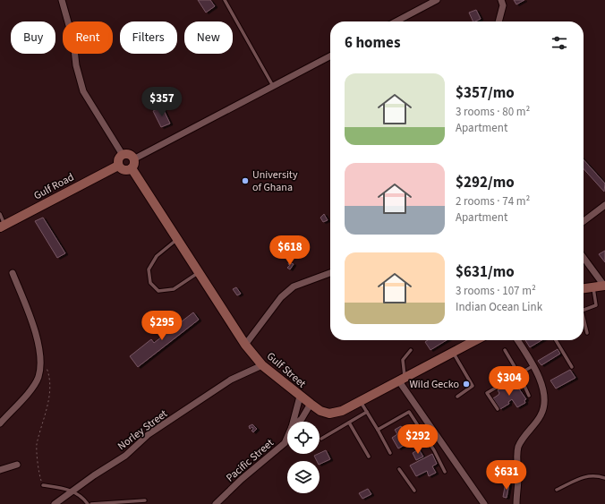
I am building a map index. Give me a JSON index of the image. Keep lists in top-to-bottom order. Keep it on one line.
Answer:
{"streets":{"street":["Gulf Road","Gulf Street","Norley Street","Pacific Street"]},"crossings":[["Gulf Road","Gulf Street"],["Gulf Street","Norley Street"],["Gulf Street","Pacific Street"]],"places":["University of Ghana","Wild Gecko"],"page":{"chip":["Buy","Rent","Filters","New"],"heading":"6 homes","list":[{"name":"$357/mo","note":"3 rooms · 80 m² · Apartment"},{"name":"$292/mo","note":"2 rooms · 74 m² · Apartment"},{"name":"$631/mo","note":"3 rooms · 107 m² · Indian Ocean Link"}],"price":["$357","$618","$295","$304","$292","$631"]}}
